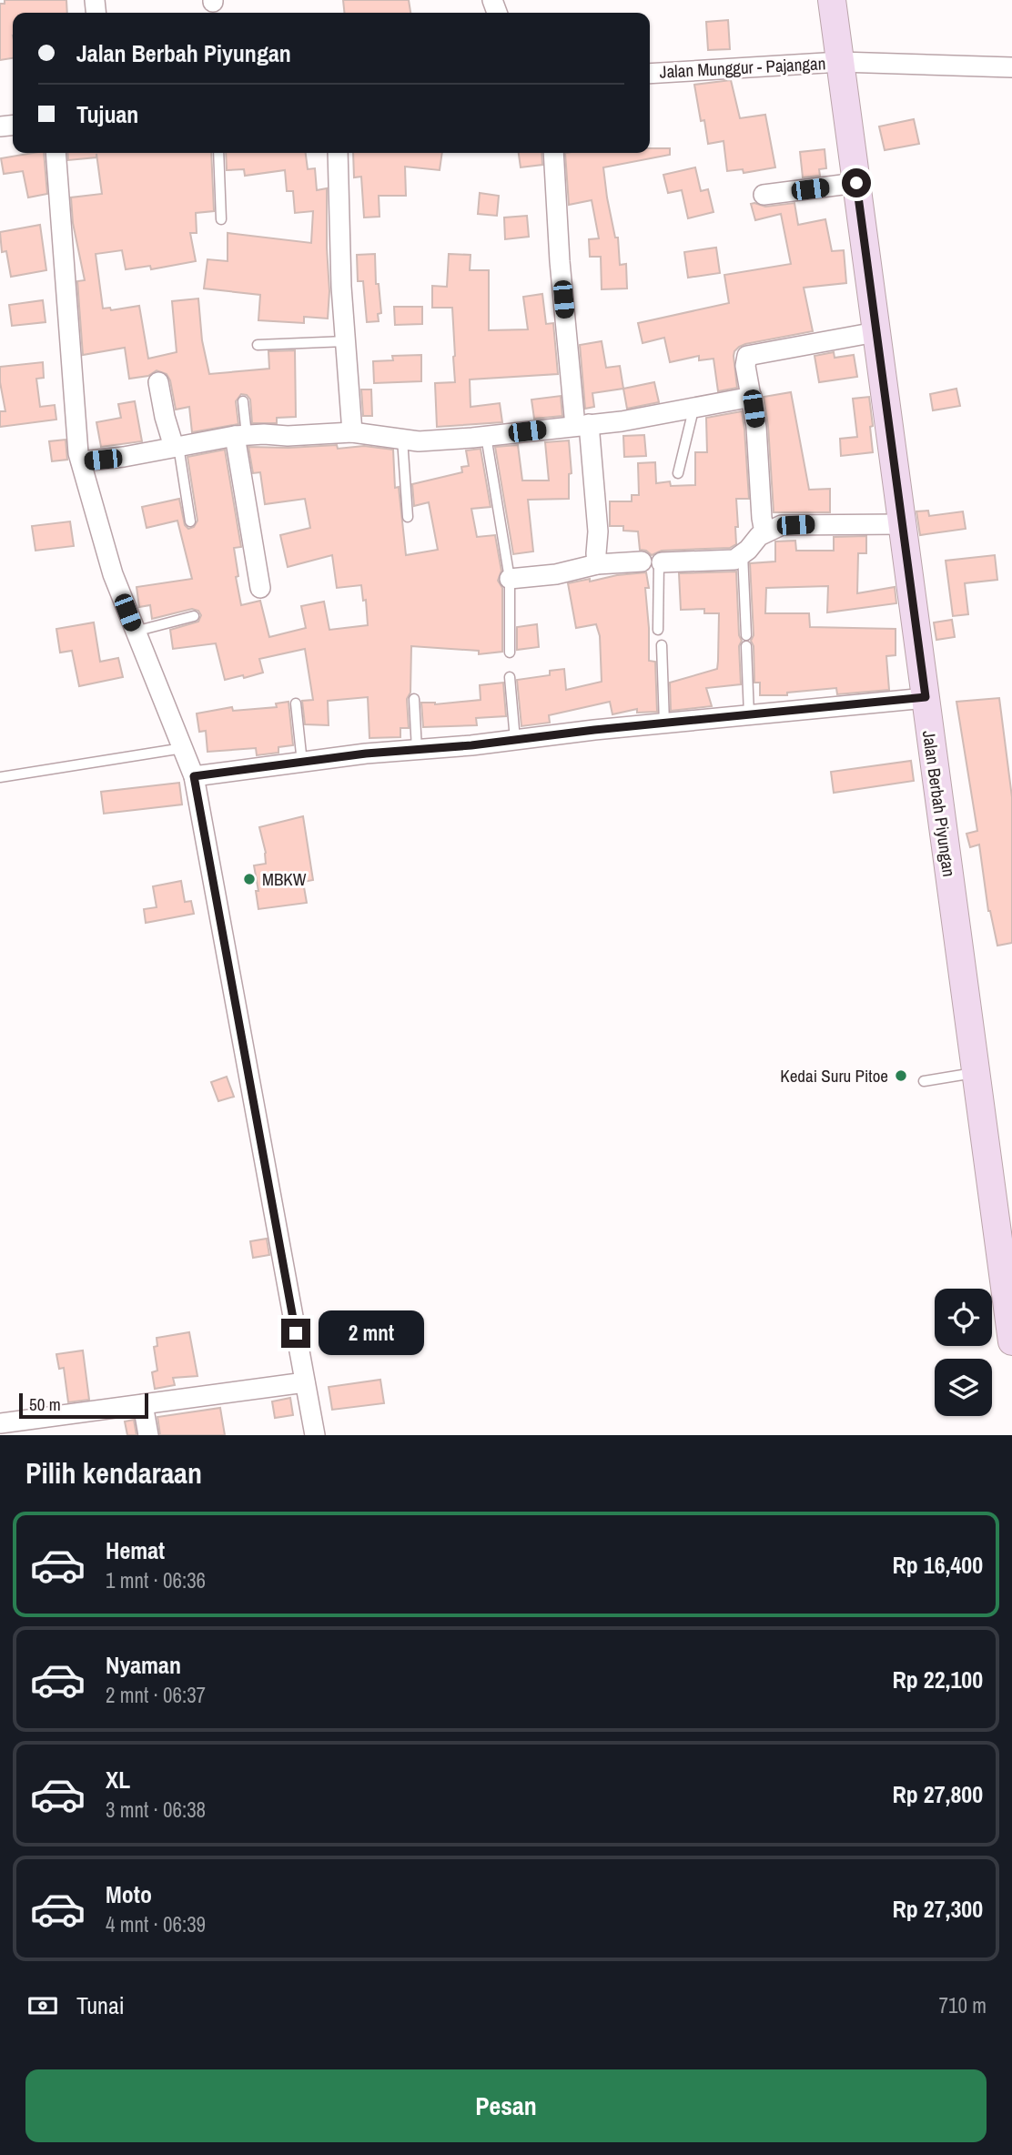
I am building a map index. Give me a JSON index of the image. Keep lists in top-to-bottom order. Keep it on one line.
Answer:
{"streets":{"street":["Jalan Munggur - Pajangan","Jalan Berbah Piyungan"]},"crossings":[["Jalan Munggur - Pajangan","Jalan Berbah Piyungan"]],"places":["MBKW","Kedai Suru Pitoe"],"scale_bar":"50 m","page":{"banner":["Jalan Berbah Piyungan","Tujuan"],"bubble":"2 mnt","scale":"50 m","heading":"Pilih kendaraan","list":[{"name":"Hemat","note":"1 mnt · 06:36","value":"Rp 16,400"},{"name":"Nyaman","note":"2 mnt · 06:37","value":"Rp 22,100"},{"name":"XL","note":"3 mnt · 06:38","value":"Rp 27,800"},{"name":"Moto","note":"4 mnt · 06:39","value":"Rp 27,300"}],"pay":["Tunai","710 m"],"buttons":"Pesan"}}
